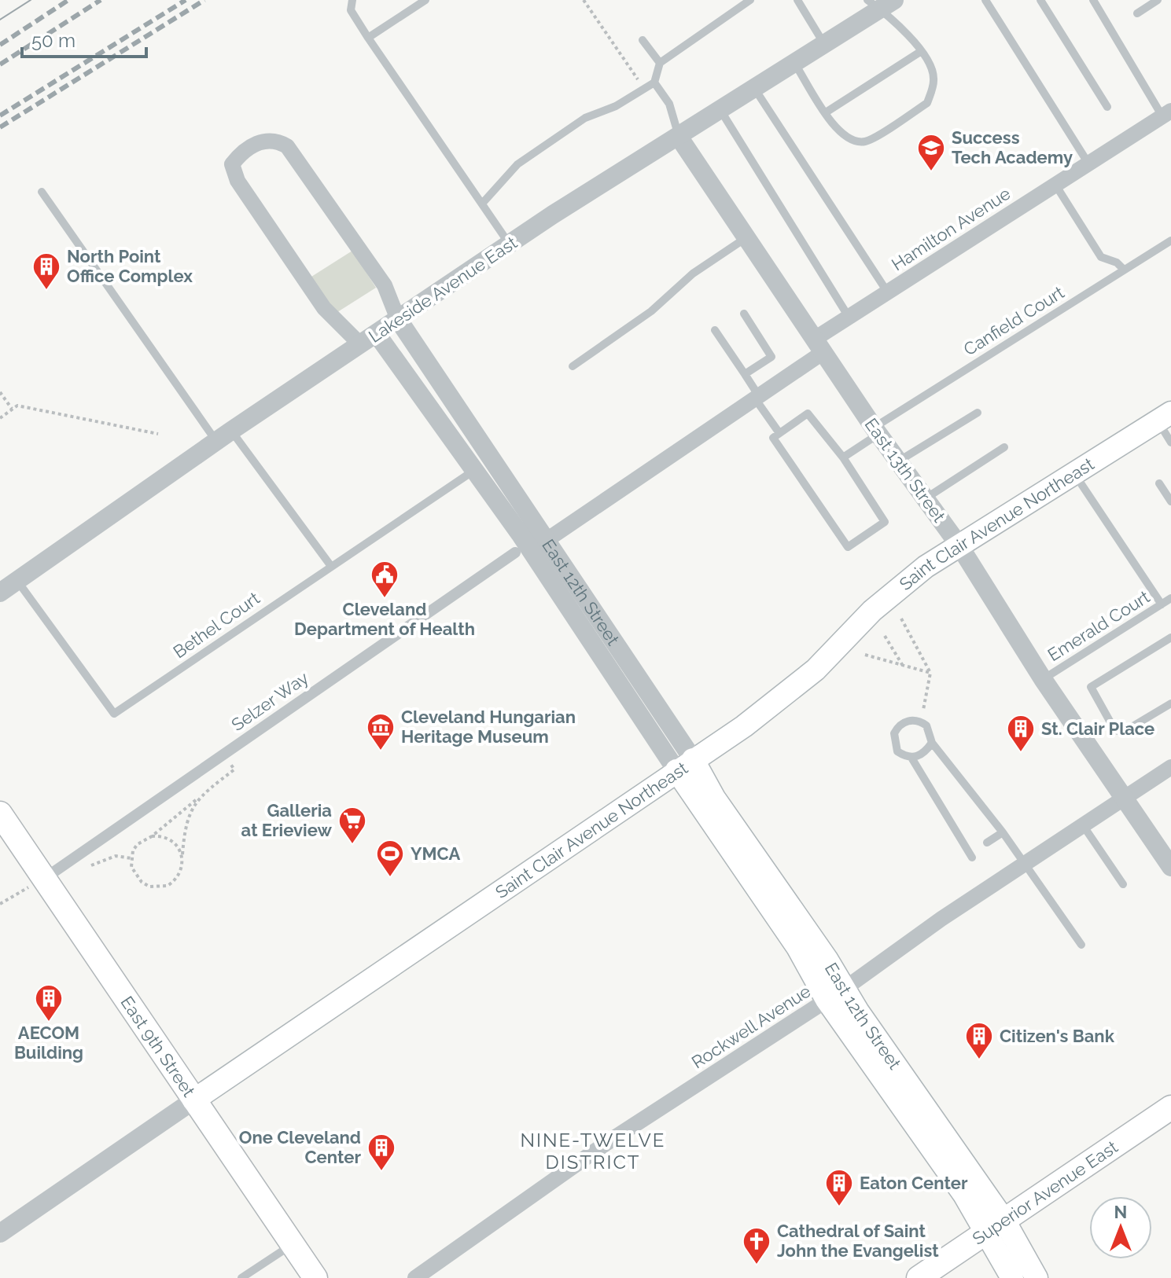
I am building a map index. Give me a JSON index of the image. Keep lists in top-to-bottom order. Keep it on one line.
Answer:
{"streets":{"main road":["Saint Clair Avenue Northeast","East 12th Street","East 9th Street","Superior Avenue East"],"street":["Hamilton Avenue","Lakeside Avenue East","East 13th Street","Selzer Way","Rockwell Avenue"],"lane":["Canfield Court","Bethel Court","Emerald Court"]},"crossings":[["Hamilton Avenue","East 13th Street"],["Hamilton Avenue","East 12th Street"],["Hamilton Avenue","Selzer Way"],["Lakeside Avenue East","East 13th Street"],["Lakeside Avenue East","East 12th Street"],["Lakeside Avenue East","Bethel Court"],["Canfield Court","East 13th Street"],["East 13th Street","Saint Clair Avenue Northeast"],["East 13th Street","Emerald Court"],["East 13th Street","Rockwell Avenue"],["Saint Clair Avenue Northeast","East 12th Street"],["Saint Clair Avenue Northeast","East 9th Street"],["East 12th Street","Bethel Court"],["East 12th Street","Selzer Way"],["East 12th Street","Rockwell Avenue"],["East 12th Street","Superior Avenue East"],["Selzer Way","East 9th Street"]],"districts":["NINE-TWELVE DISTRICT"],"places":{"school or university":["Success Tech Academy"],"building":["North Point Office Complex","St. Clair Place","AECOM Building","Citizen's Bank","One Cleveland Center","Eaton Center"],"public building":["Cleveland Department of Health"],"museum":["Cleveland Hungarian Heritage Museum"],"supermarket":["Galleria at Erieview"],"sports":["YMCA"],"church":["Cathedral of Saint John the Evangelist"]},"scale_bar":"50 m","north":"top"}
